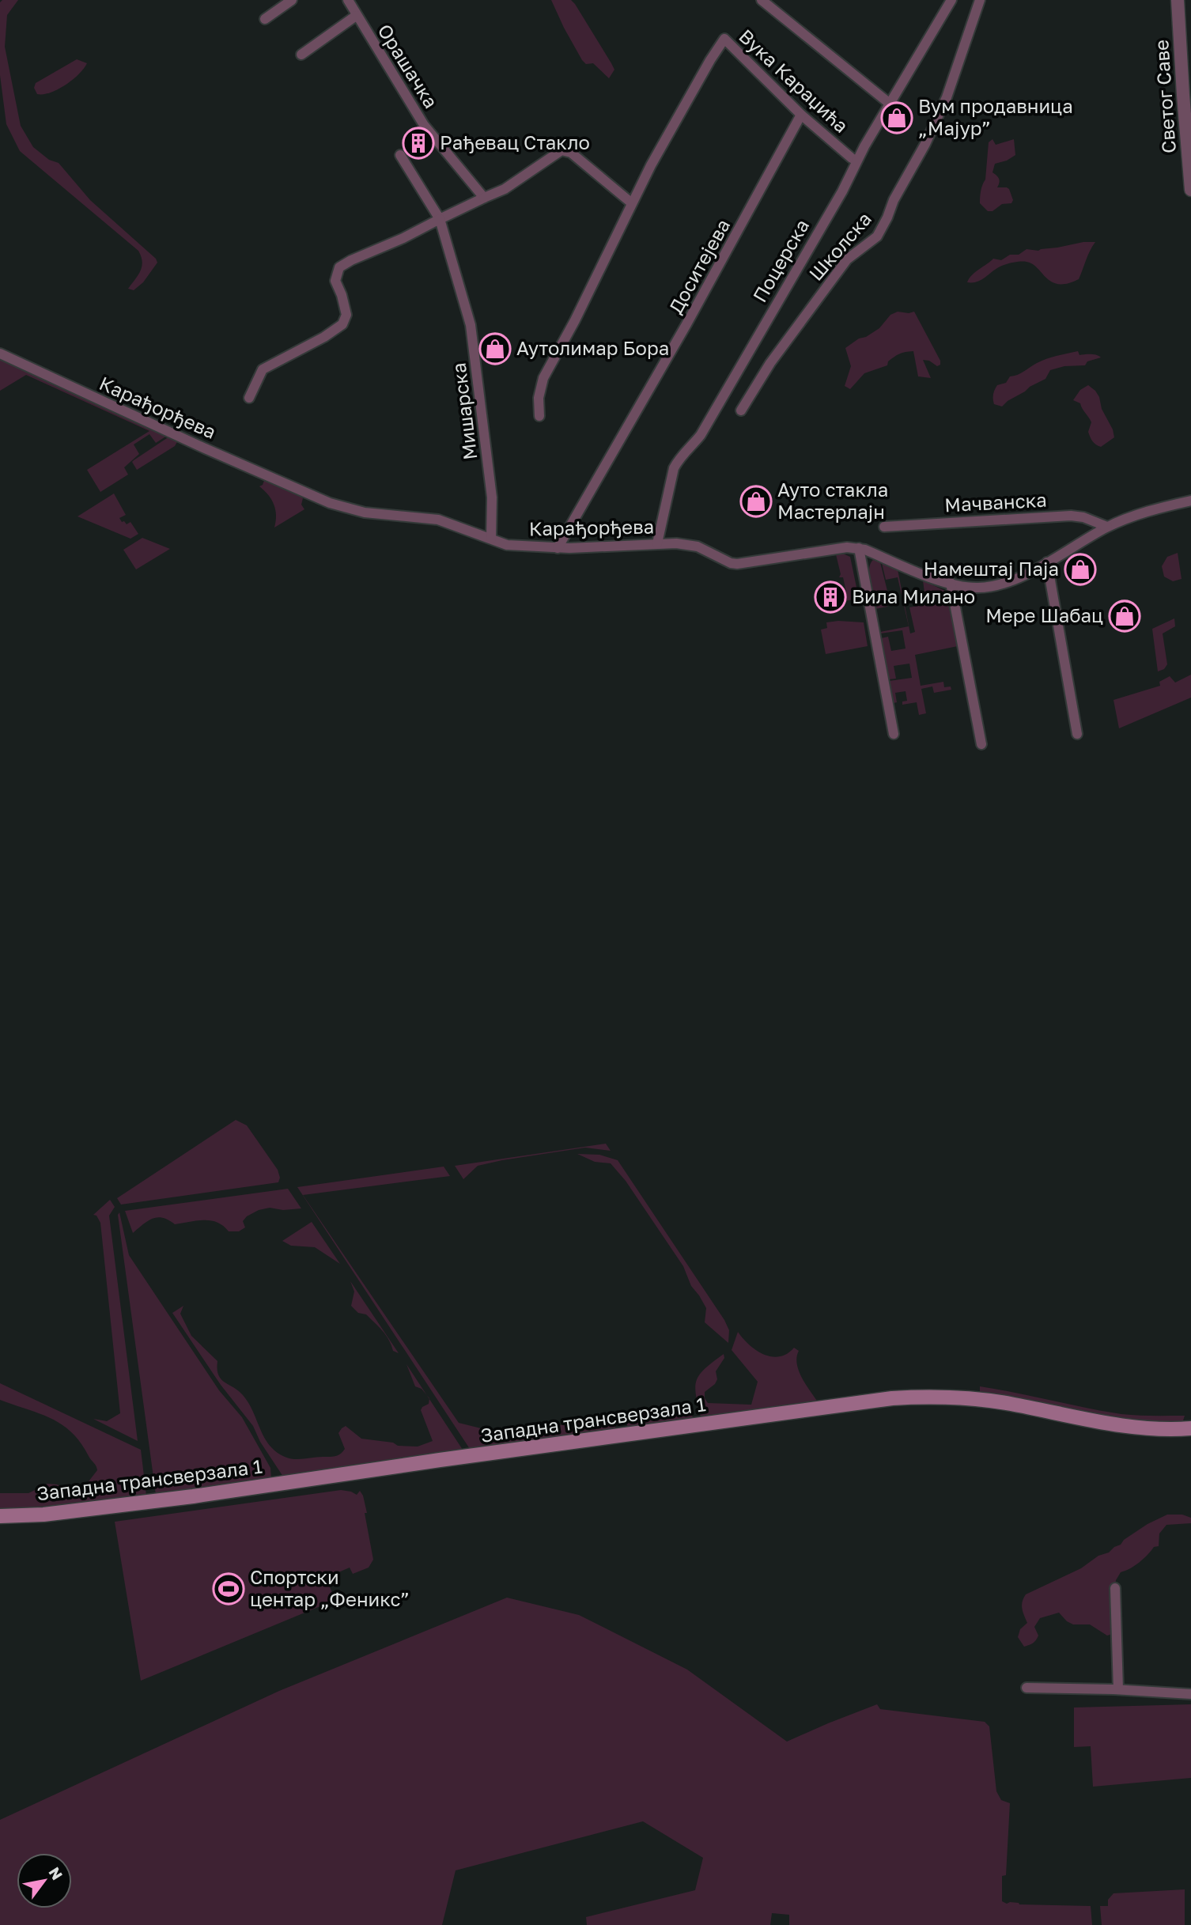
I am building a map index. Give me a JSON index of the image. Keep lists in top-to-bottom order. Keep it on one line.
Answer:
{"streets":{"main road":["Западна трансверзала 1"],"street":["Орашачка","Вука Караџића","Светог Саве","Школска","Поцерска","Доситејева","Карађорђева","Мишарска","Мачванска"]},"crossings":[["Вука Караџића","Поцерска"],["Вука Караџића","Доситејева"],["Поцерска","Карађорђева"],["Доситејева","Карађорђева"],["Карађорђева","Мишарска"],["Карађорђева","Мачванска"]],"places":{"shop":["Вум продавница „Мајур”","Аутолимар Бора","Ауто стакла Мастерлајн","Намештај Паја","Мере Шабац"],"building":["Рађевац Стакло","Вила Милано"],"sports":["Спортски центар „Феникс”"]},"north":"top right"}
